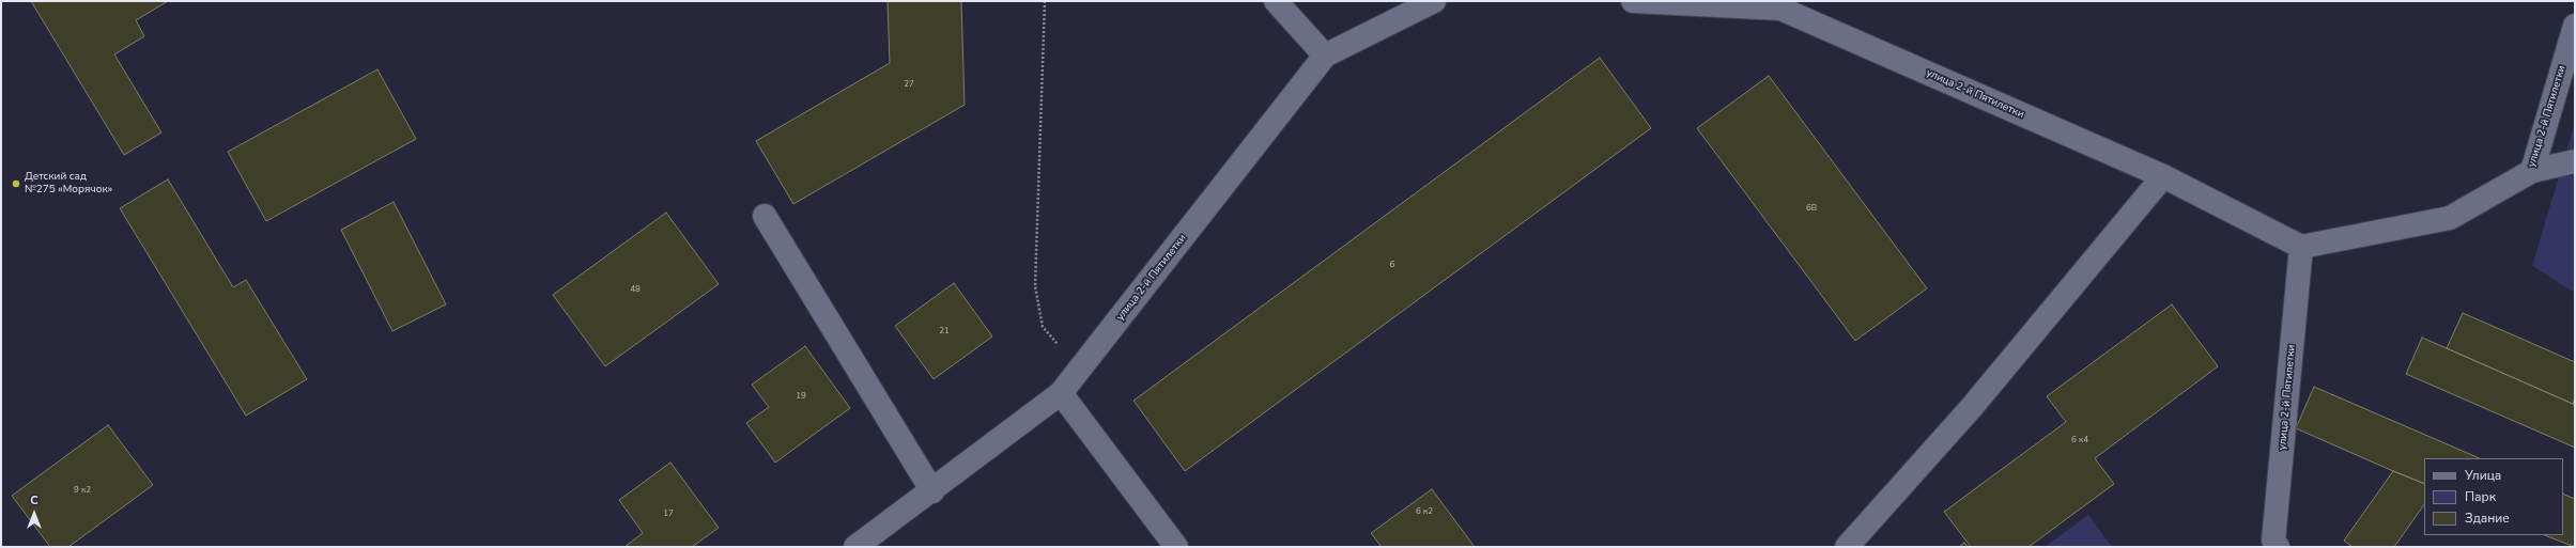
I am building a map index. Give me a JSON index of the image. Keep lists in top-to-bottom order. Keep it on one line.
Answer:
{"streets":{"street":["улица 2-й Пятилетки"]},"places":["Детский сад №275 «Морячок»"],"house_numbers":["27","6В","6","48","21","19","6 к4","9 к2","6 к2","17"],"legend":["Улица","Парк","Здание"],"north":"top"}
